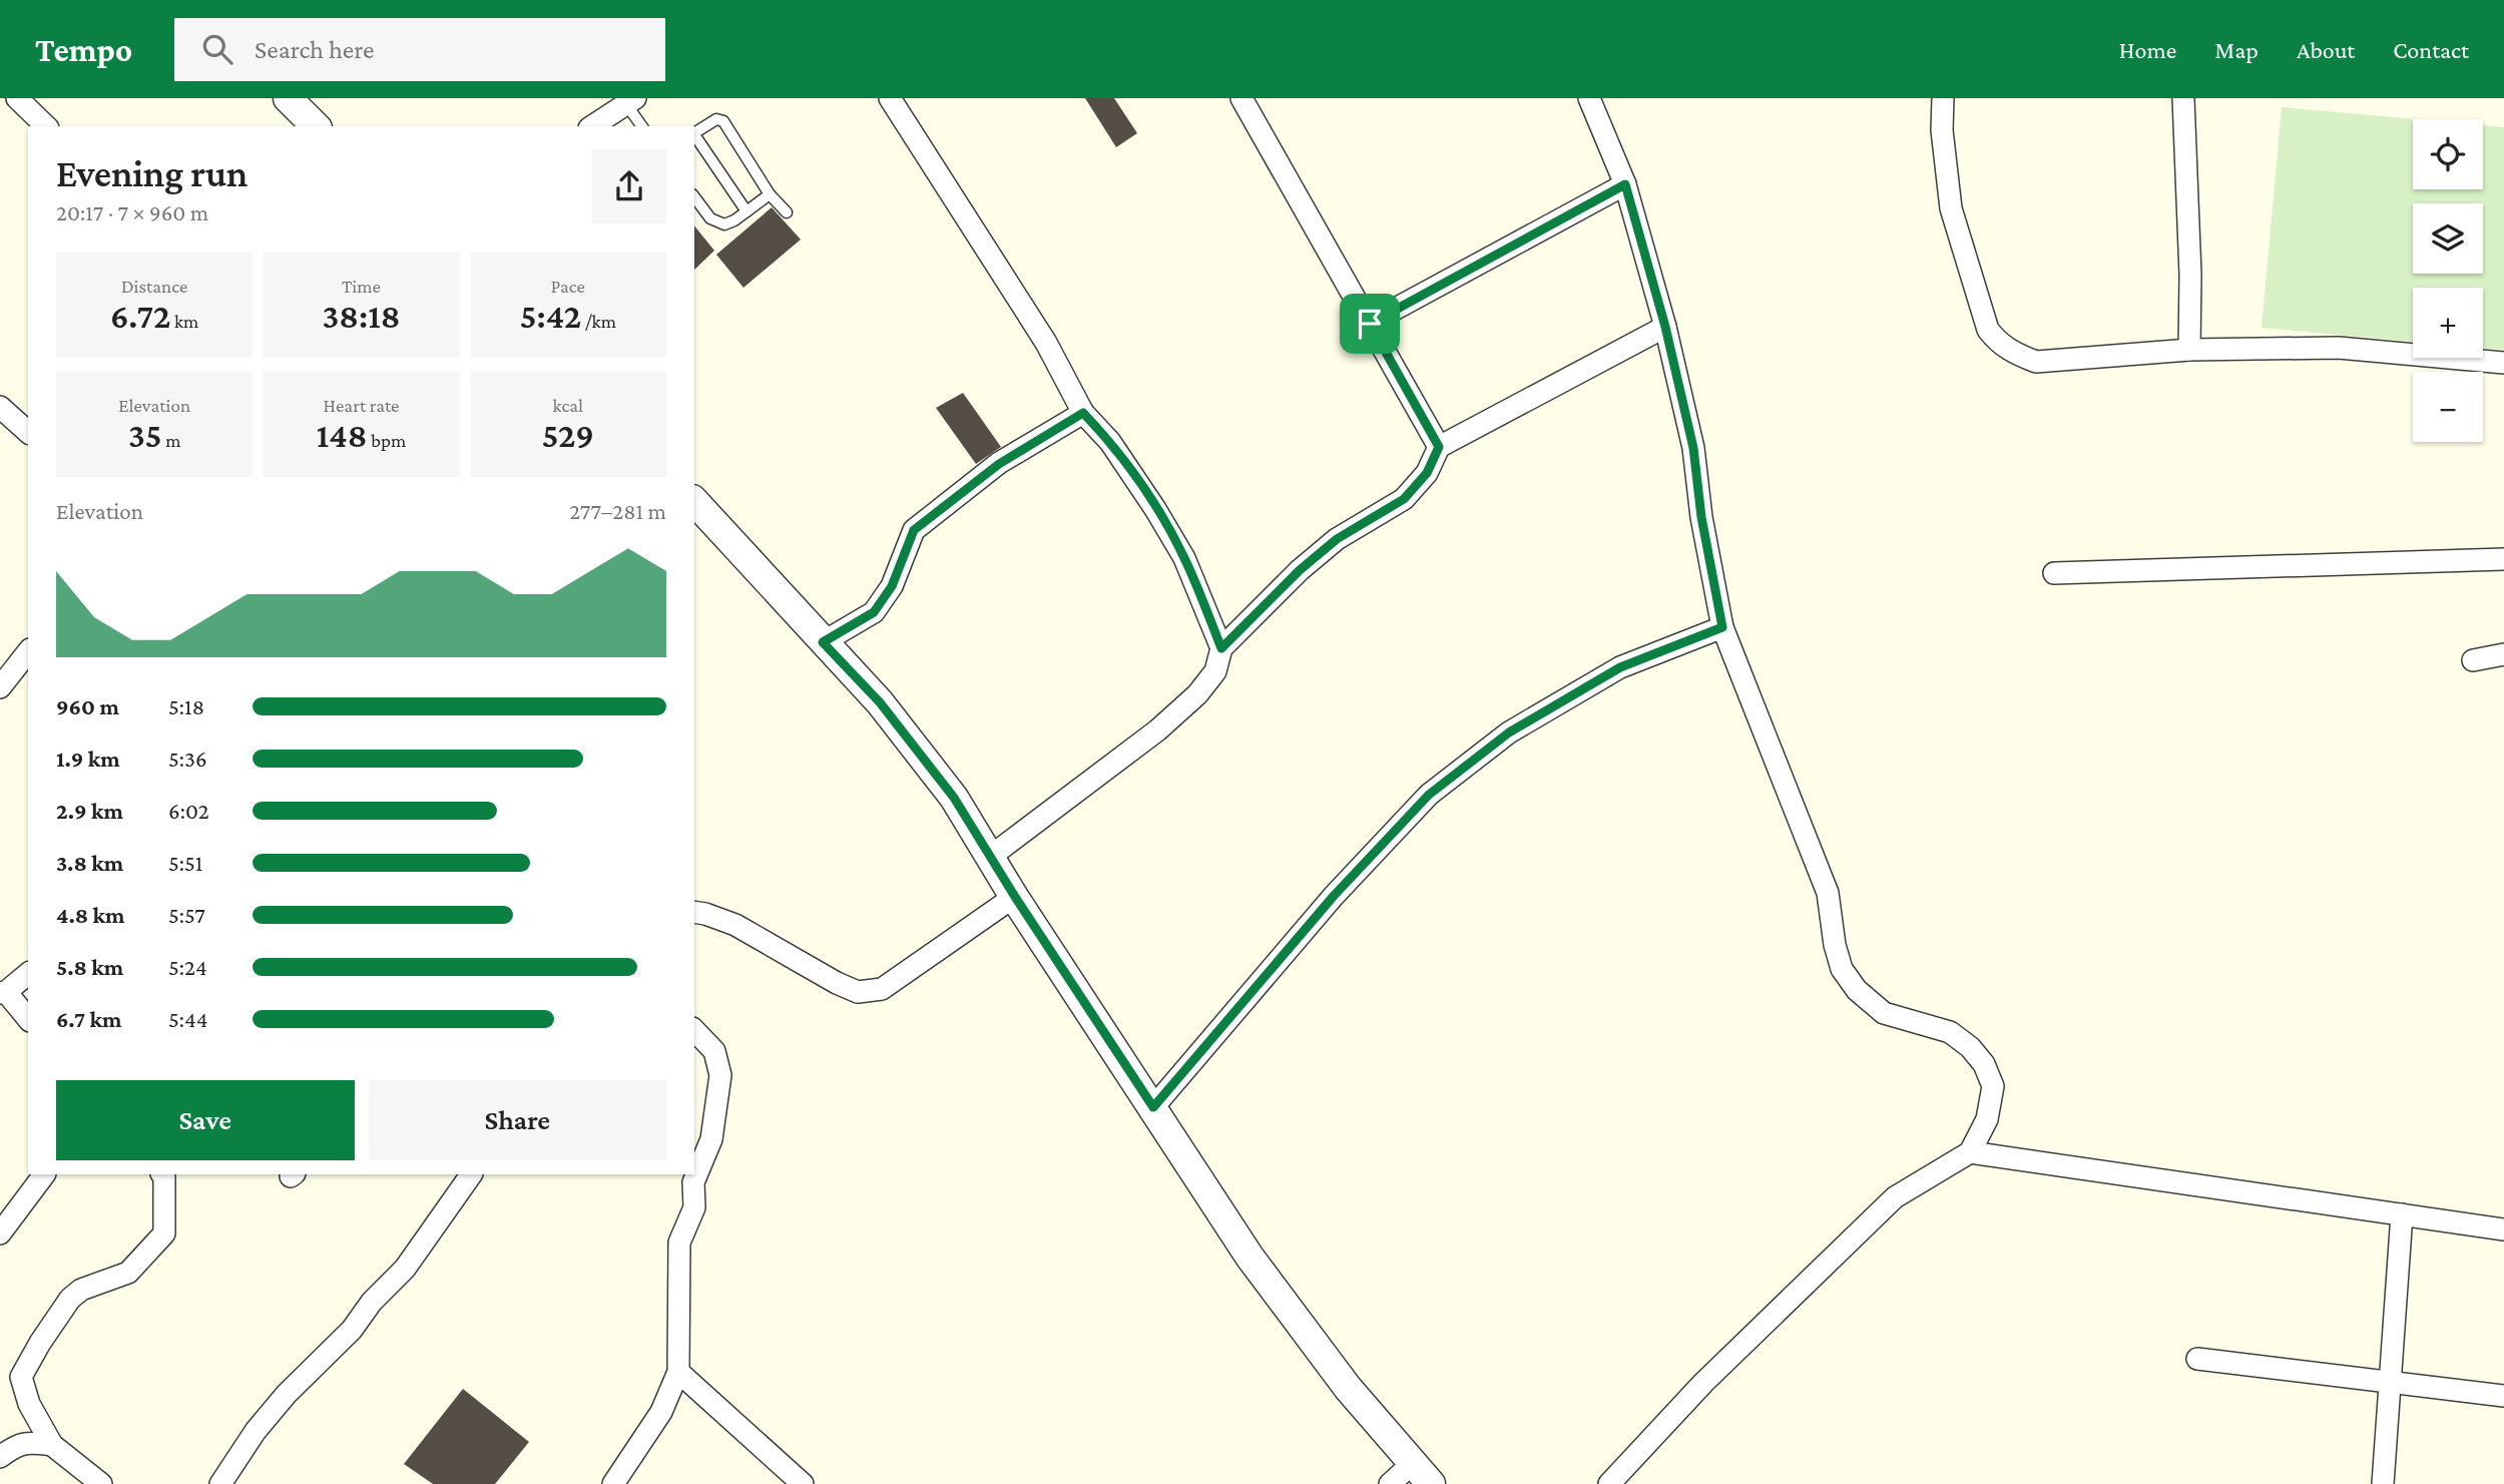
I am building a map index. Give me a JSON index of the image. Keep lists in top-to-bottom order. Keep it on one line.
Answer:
{"page":{"header":"Tempo","search":"Search here","nav":["Home","Map","About","Contact"],"map_buttons":["+","−"],"heading":["Evening run","20:17 · 7 × 960 m"],"stats":[["Distance","6.72 km"],["Time","38:18"],["Pace","5:42 /km"],["Elevation","35 m"],["Heart rate","148 bpm"],["kcal","529"]],"chart":["Elevation","277–281 m"],"list":[{"name":"960 m","note":"5:18"},{"name":"1.9 km","note":"5:36"},{"name":"2.9 km","note":"6:02"},{"name":"3.8 km","note":"5:51"},{"name":"4.8 km","note":"5:57"},{"name":"5.8 km","note":"5:24"},{"name":"6.7 km","note":"5:44"}],"buttons":["Save","Share"]}}
